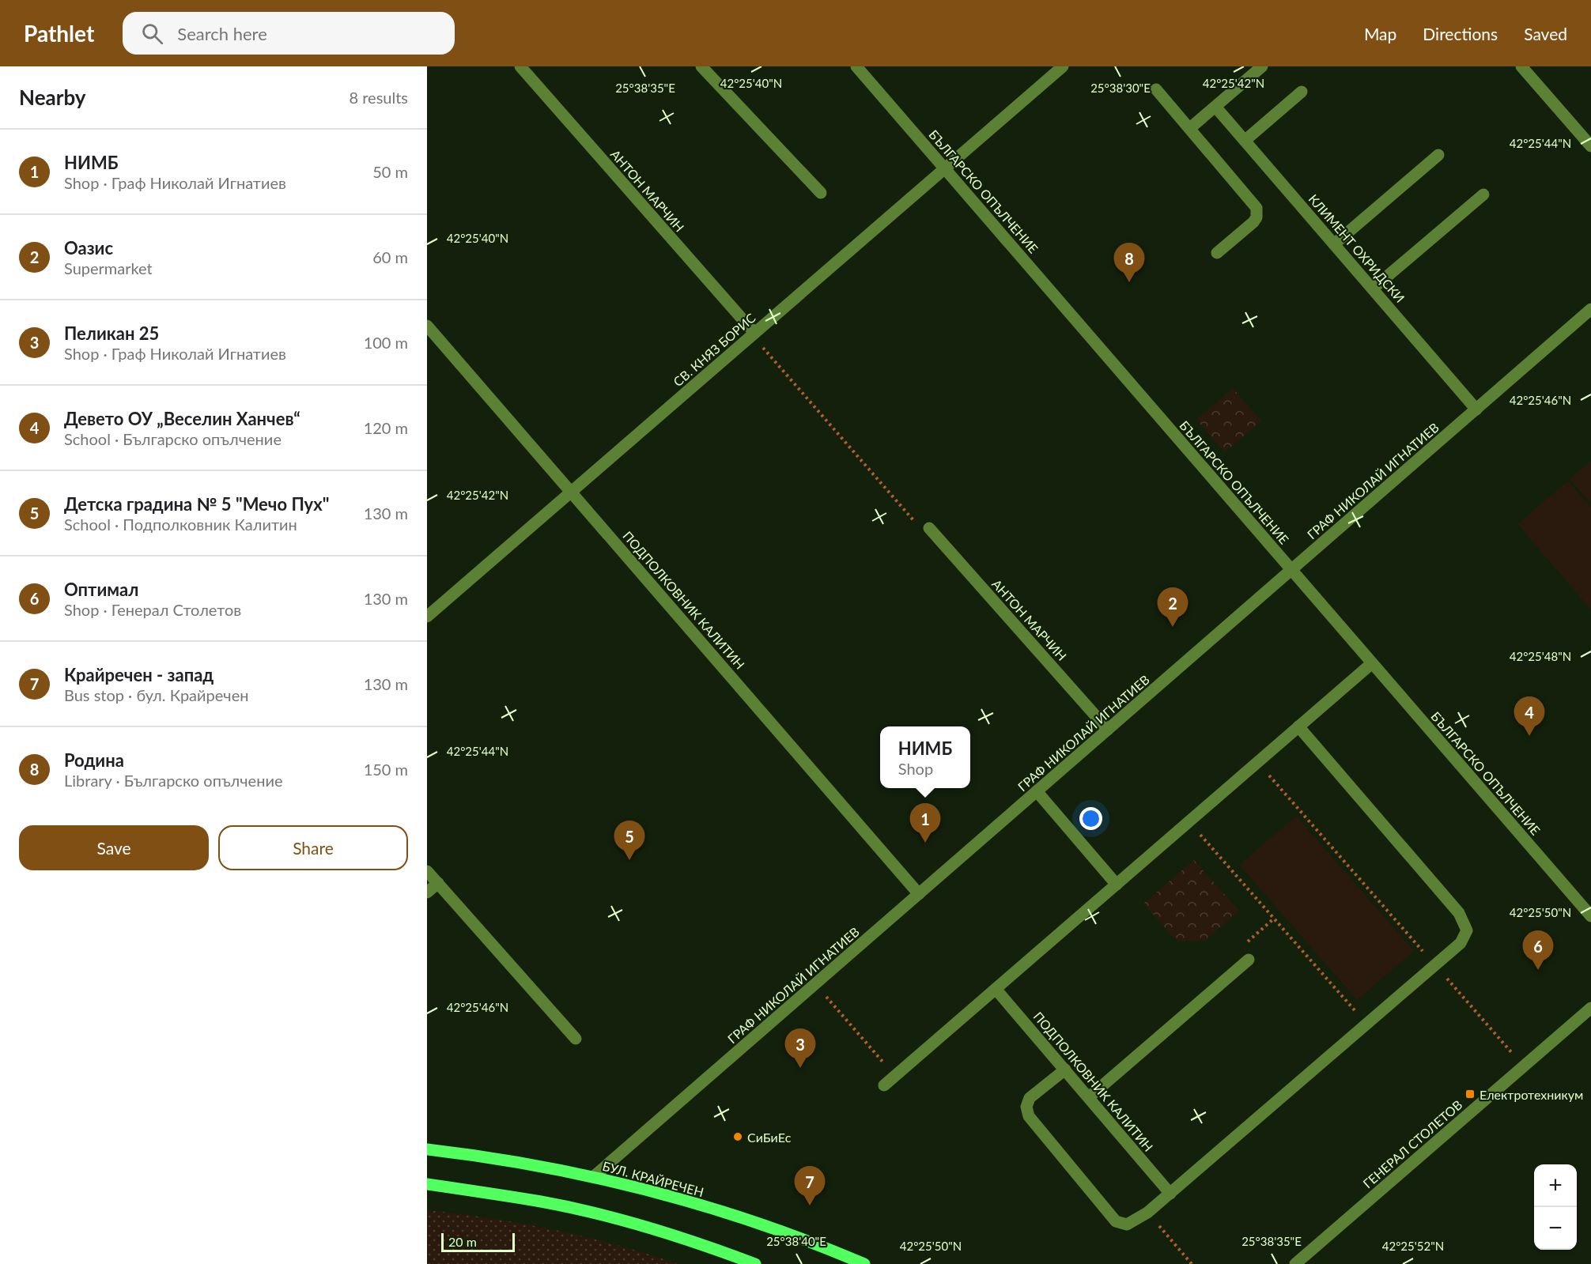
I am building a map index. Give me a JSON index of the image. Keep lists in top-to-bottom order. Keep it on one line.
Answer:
{"streets":{"main road":["БУЛ. КРАЙРЕЧЕН"],"street":["АНТОН МАРЧИН","БЪЛГАРСКО ОПЪЛЧЕНИЕ","КЛИМЕНТ ОХРИДСКИ","СВ. КНЯЗ БОРИС","ГРАФ НИКОЛАЙ ИГНАТИЕВ","ПОДПОЛКОВНИК КАЛИТИН","ГЕНЕРАЛ СТОЛЕТОВ"]},"crossings":[["АНТОН МАРЧИН","СВ. КНЯЗ БОРИС"],["АНТОН МАРЧИН","ГРАФ НИКОЛАЙ ИГНАТИЕВ"],["БЪЛГАРСКО ОПЪЛЧЕНИЕ","СВ. КНЯЗ БОРИС"],["БЪЛГАРСКО ОПЪЛЧЕНИЕ","ГРАФ НИКОЛАЙ ИГНАТИЕВ"],["КЛИМЕНТ ОХРИДСКИ","ГРАФ НИКОЛАЙ ИГНАТИЕВ"],["СВ. КНЯЗ БОРИС","ПОДПОЛКОВНИК КАЛИТИН"],["ГРАФ НИКОЛАЙ ИГНАТИЕВ","ПОДПОЛКОВНИК КАЛИТИН"],["ГРАФ НИКОЛАЙ ИГНАТИЕВ","БУЛ. КРАЙРЕЧЕН"]],"places":{"transit":["Електротехникум"],"other":["СиБиЕс"]},"scale_bar":"20 m","page":{"header":"Pathlet","search":"Search here","nav":["Map","Directions","Saved"],"heading":["Nearby","8 results"],"list":[{"mark":"1","name":"НИМБ","note":"Shop · Граф Николай Игнатиев","value":"50 m"},{"mark":"2","name":"Оазис","note":"Supermarket","value":"60 m"},{"mark":"3","name":"Пеликан 25","note":"Shop · Граф Николай Игнатиев","value":"100 m"},{"mark":"4","name":"Девето ОУ „Веселин Ханчев“","note":"School · Българско опълчение","value":"120 m"},{"mark":"5","name":"Детска градина № 5 \"Мечо Пух\"","note":"School · Подполковник Калитин","value":"130 m"},{"mark":"6","name":"Оптимал","note":"Shop · Генерал Столетов","value":"130 m"},{"mark":"7","name":"Крайречен - запад","note":"Bus stop · бул. Крайречен","value":"130 m"},{"mark":"8","name":"Родина","note":"Library · Българско опълчение","value":"150 m"}],"pins":["8","2","4","1","5","6","3","7"],"popup":["НИМБ","Shop"],"buttons":["Save","Share"],"map_buttons":["+","−"],"scale":"20 m"},"coordinates":["42°25'40\"N","42°25'42\"N","25°38'35\"E","25°38'30\"E","42°25'44\"N","42°25'46\"N","42°25'48\"N","42°25'50\"N","25°38'40\"E","42°25'52\"N"]}
